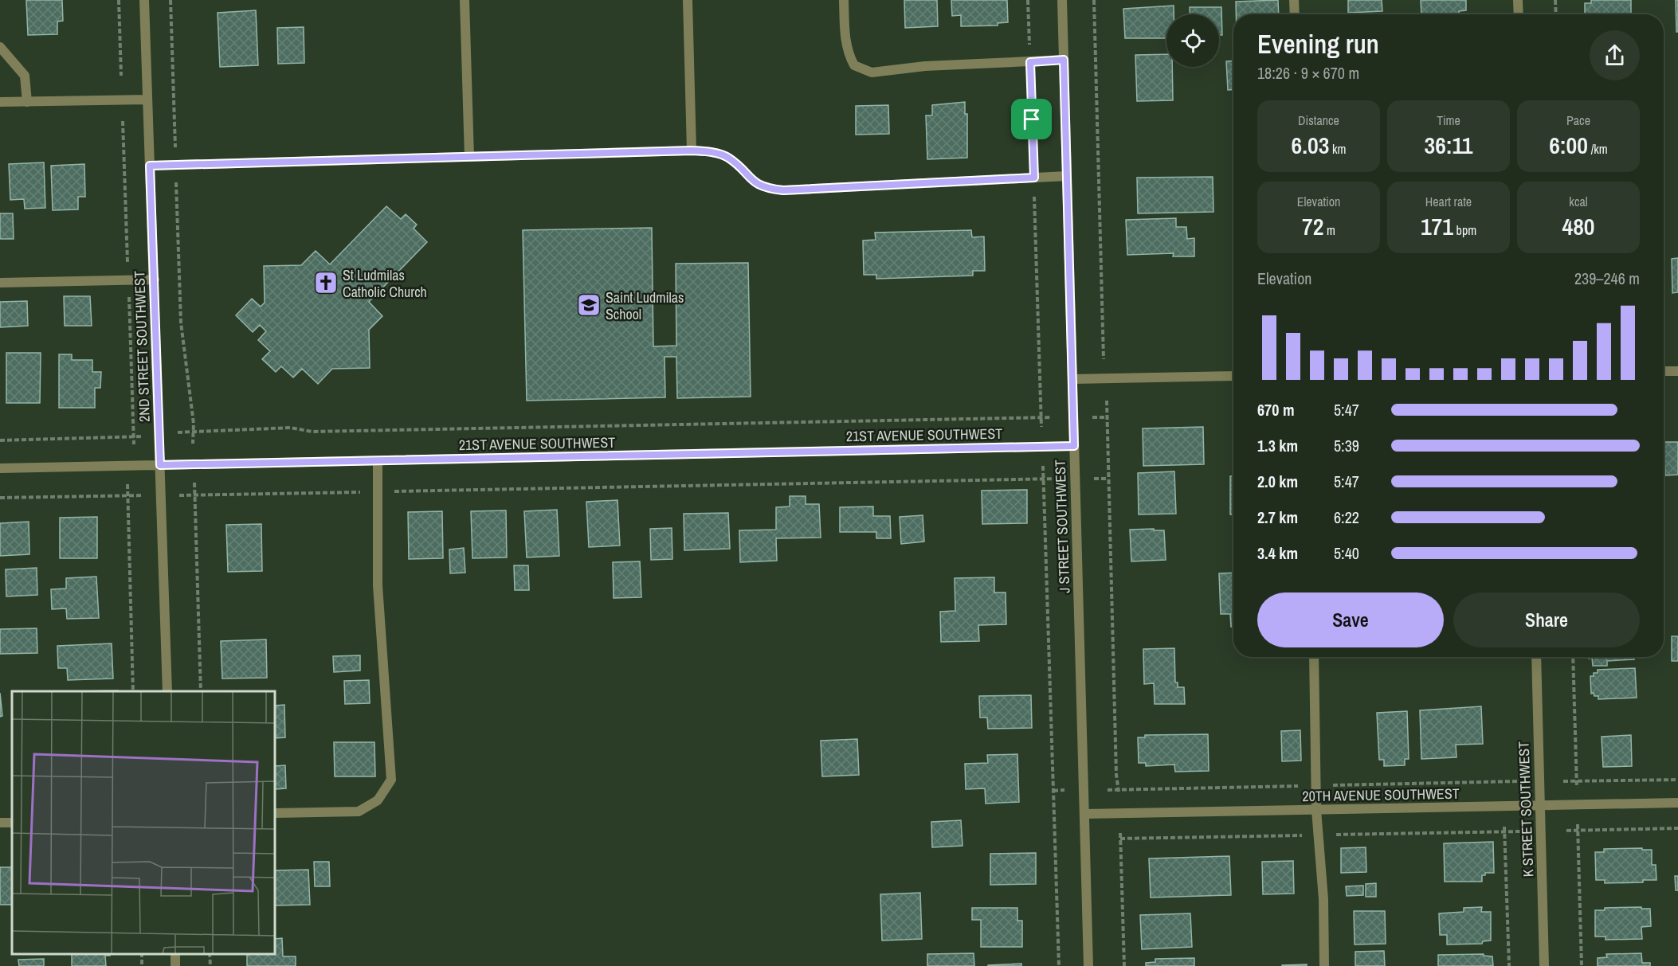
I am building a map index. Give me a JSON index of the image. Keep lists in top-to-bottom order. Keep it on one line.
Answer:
{"streets":{"street":["2ND STREET SOUTHWEST","21ST AVENUE SOUTHWEST","J STREET SOUTHWEST","20TH AVENUE SOUTHWEST","K STREET SOUTHWEST"]},"crossings":[["2ND STREET SOUTHWEST","21ST AVENUE SOUTHWEST"],["21ST AVENUE SOUTHWEST","J STREET SOUTHWEST"],["J STREET SOUTHWEST","20TH AVENUE SOUTHWEST"],["20TH AVENUE SOUTHWEST","K STREET SOUTHWEST"]],"places":{"church":["St Ludmilas Catholic Church"],"school or university":["Saint Ludmilas School"]},"page":{"heading":["Evening run","18:26 · 9 × 670 m"],"stats":[["Distance","6.03 km"],["Time","36:11"],["Pace","6:00 /km"],["Elevation","72 m"],["Heart rate","171 bpm"],["kcal","480"]],"chart":["Elevation","239–246 m"],"list":[{"name":"670 m","note":"5:47"},{"name":"1.3 km","note":"5:39"},{"name":"2.0 km","note":"5:47"},{"name":"2.7 km","note":"6:22"},{"name":"3.4 km","note":"5:40"}],"buttons":["Save","Share"]}}
